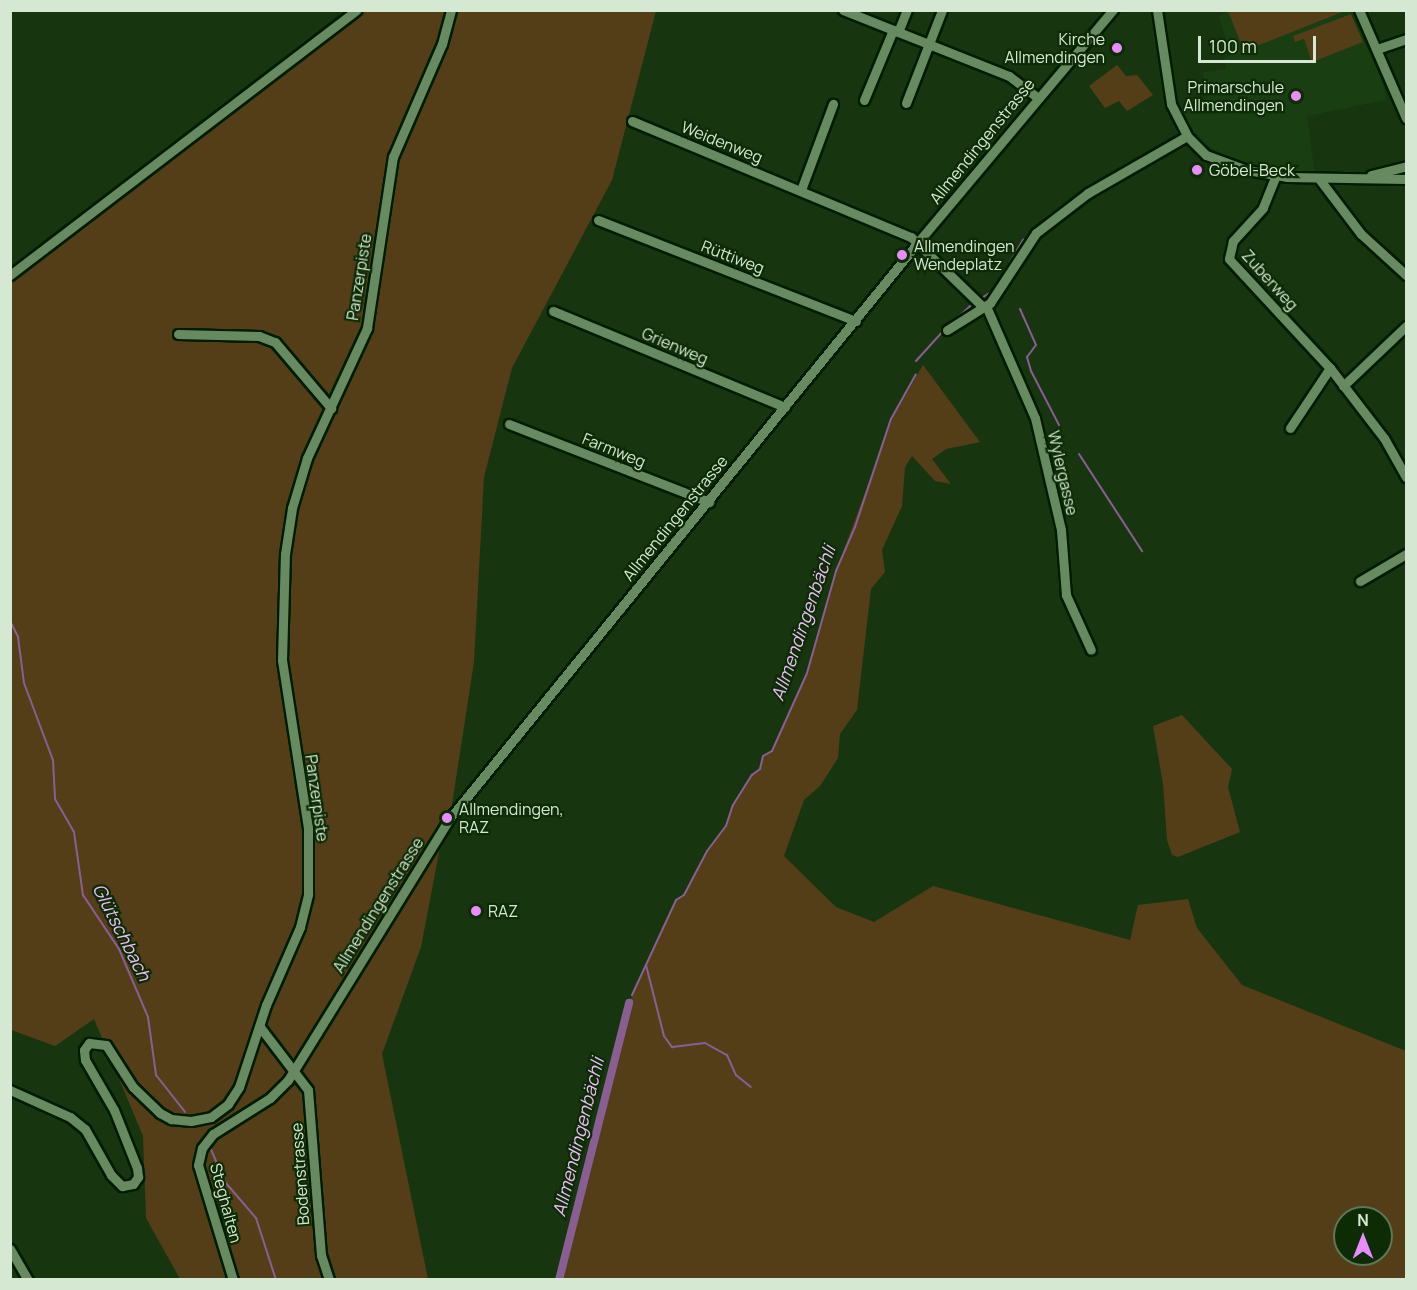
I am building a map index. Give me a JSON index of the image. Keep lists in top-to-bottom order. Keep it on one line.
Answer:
{"streets":{"street":["Allmendingenstrasse","Weidenweg","Rüttiweg","Panzerpiste","Zuberweg","Grienweg","Farmweg","Wylergasse","Bodenstrasse","Steghalten"]},"crossings":[["Allmendingenstrasse","Weidenweg"],["Allmendingenstrasse","Rüttiweg"],["Allmendingenstrasse","Grienweg"],["Allmendingenstrasse","Farmweg"],["Allmendingenstrasse","Wylergasse"],["Allmendingenstrasse","Bodenstrasse"],["Allmendingenstrasse","Steghalten"],["Weidenweg","Wylergasse"],["Panzerpiste","Bodenstrasse"],["Bodenstrasse","Steghalten"]],"water":["Allmendingenbächli","Glütschbach"],"places":["Kirche Allmendingen","Primarschule Allmendingen","Göbel-Beck","Allmendingen Wendeplatz","Allmendingen, RAZ","RAZ"],"scale_bar":"100 m","north":"top"}
